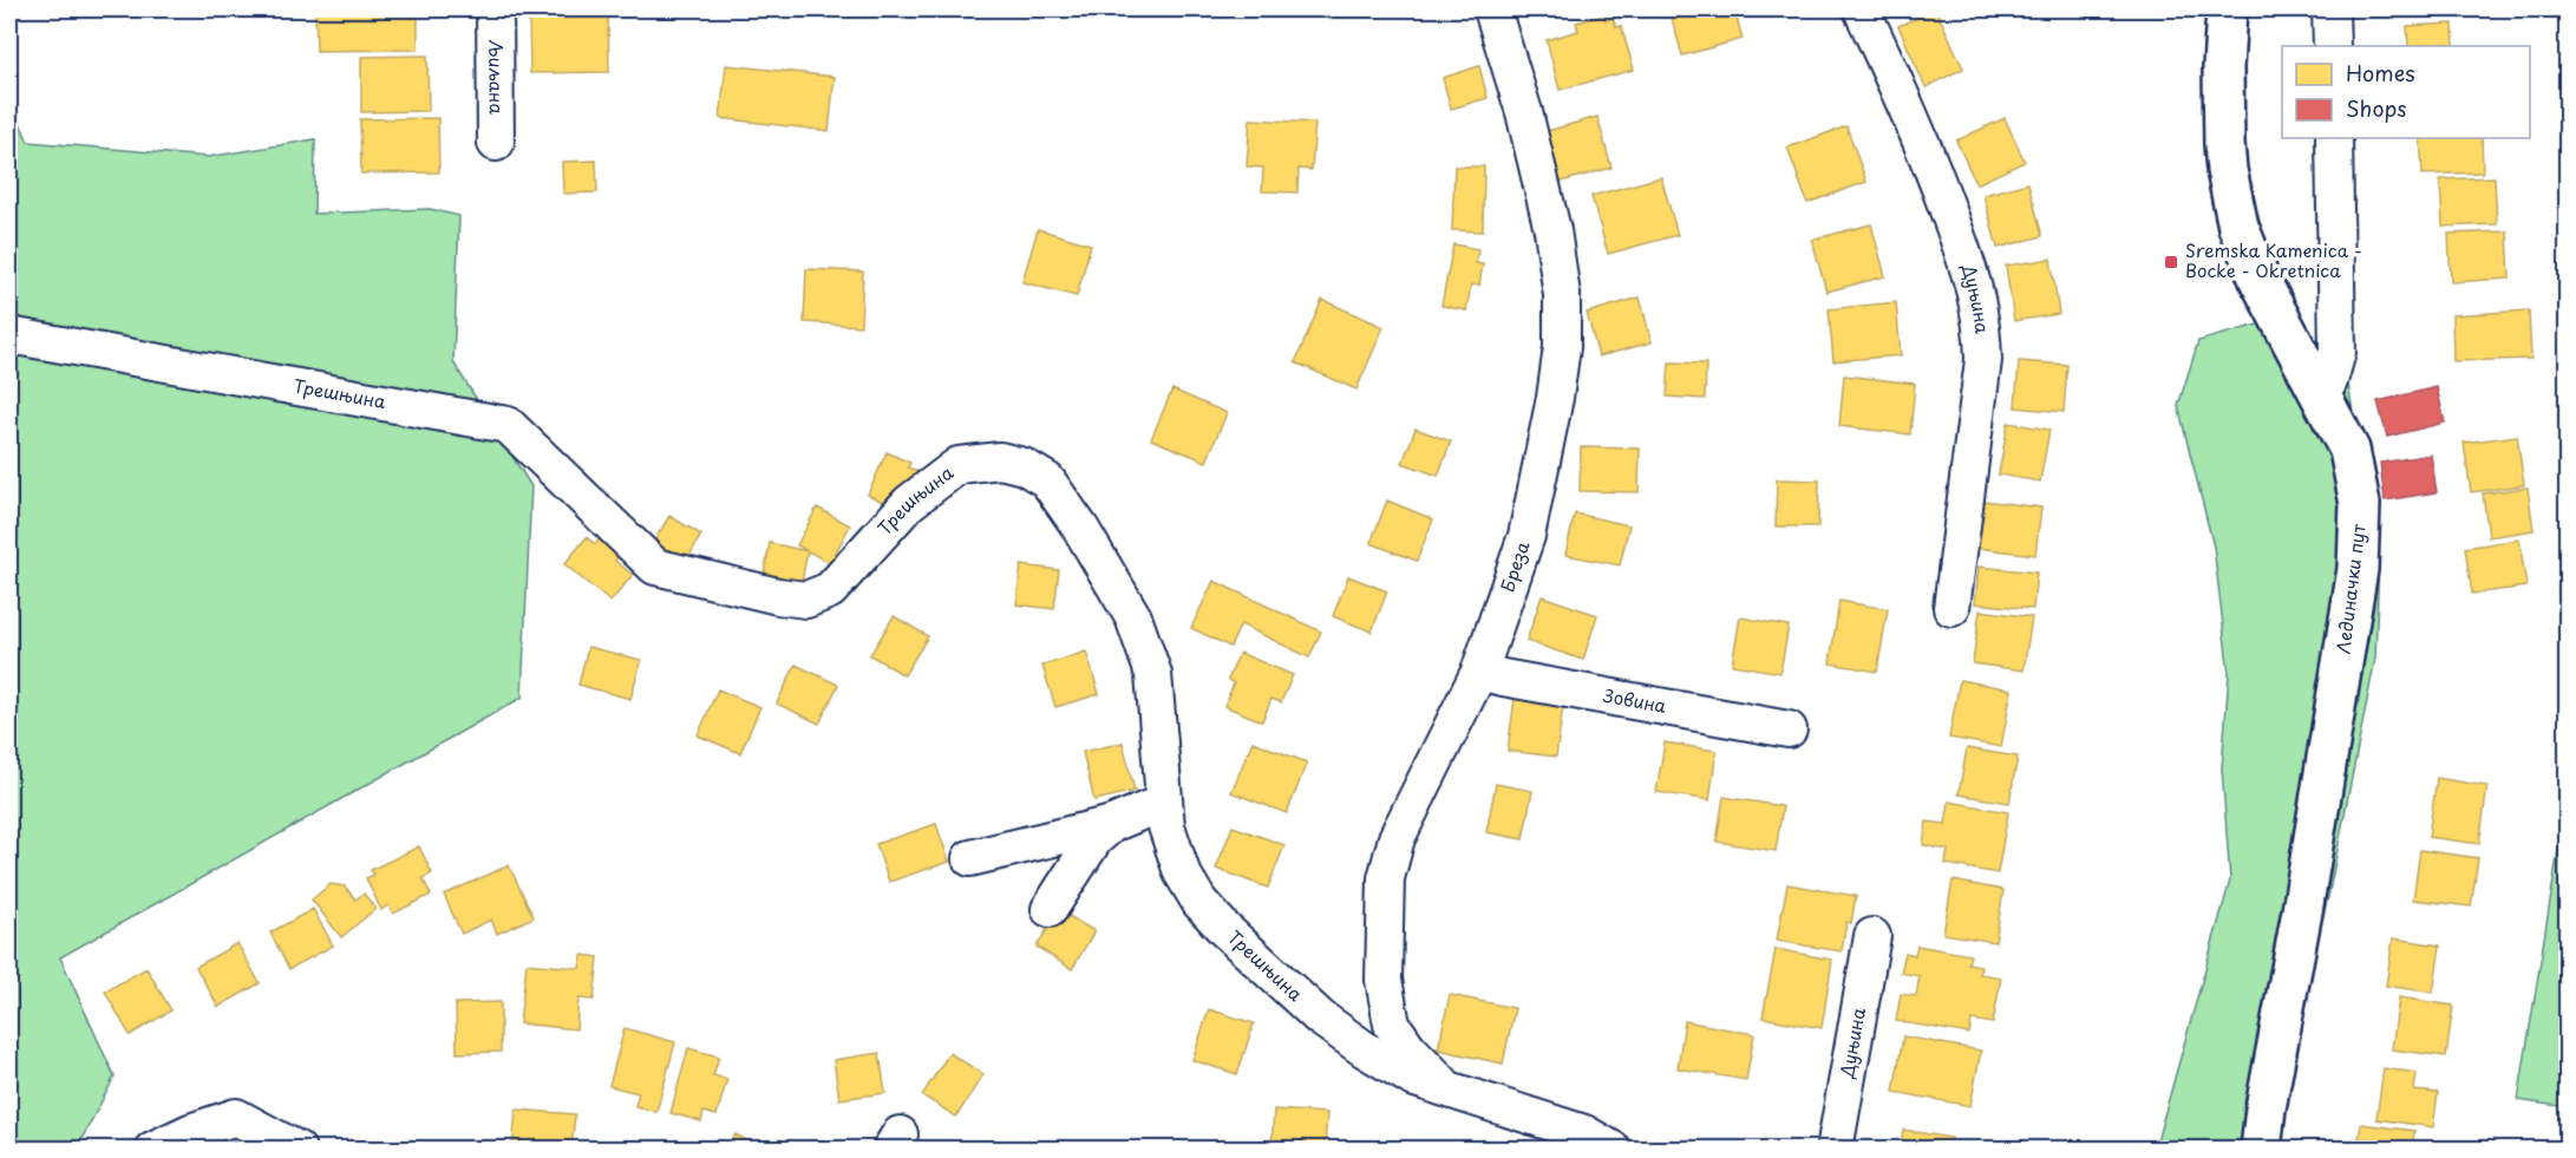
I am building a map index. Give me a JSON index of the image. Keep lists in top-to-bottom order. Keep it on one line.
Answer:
{"streets":{"main road":["Лединачки пут"],"street":["Љиљана","Дуњина","Трешњина","Бреза","Зовина"]},"crossings":[["Трешњина","Бреза"],["Бреза","Зовина"]],"places":{"transit":["Sremska Kamenica - Bocke - Okretnica"]},"legend":["Homes","Shops"]}
